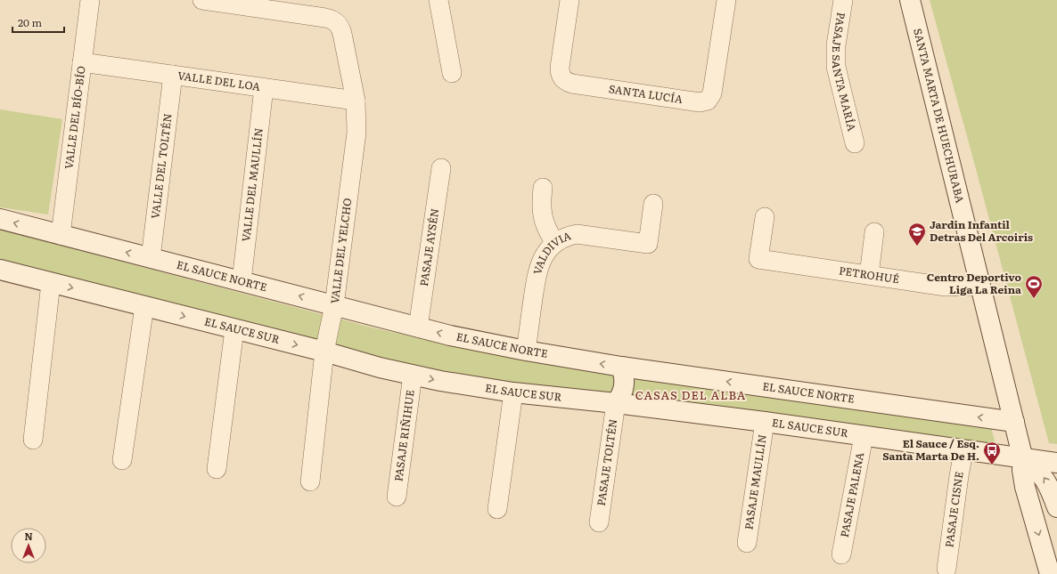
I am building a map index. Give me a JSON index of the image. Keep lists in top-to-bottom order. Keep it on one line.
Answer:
{"streets":{"street":["PASAJE SANTA MARÍA","VALLE DEL LOA","SANTA LUCÍA","SANTA MARTA DE HUECHURABA","VALLE DEL BÍO-BÍO","VALLE DEL TOLTÉN","VALLE DEL MAULLÍN","PASAJE AYSÉN","VALLE DEL YELCHO","VALDIVIA","PETROHUÉ","EL SAUCE NORTE","EL SAUCE SUR","PASAJE RIÑIHUE","PASAJE TOLTÉN","PASAJE MAULLÍN","PASAJE PALENA","PASAJE CISNE"]},"crossings":[["VALLE DEL LOA","VALLE DEL BÍO-BÍO"],["VALLE DEL LOA","VALLE DEL TOLTÉN"],["VALLE DEL LOA","VALLE DEL MAULLÍN"],["VALLE DEL LOA","VALLE DEL YELCHO"],["SANTA MARTA DE HUECHURABA","PETROHUÉ"],["SANTA MARTA DE HUECHURABA","EL SAUCE NORTE"],["SANTA MARTA DE HUECHURABA","EL SAUCE SUR"],["VALLE DEL BÍO-BÍO","EL SAUCE NORTE"],["VALLE DEL TOLTÉN","EL SAUCE NORTE"],["VALLE DEL MAULLÍN","EL SAUCE NORTE"],["PASAJE AYSÉN","EL SAUCE NORTE"],["VALLE DEL YELCHO","EL SAUCE NORTE"],["VALLE DEL YELCHO","EL SAUCE SUR"],["VALDIVIA","EL SAUCE NORTE"],["EL SAUCE SUR","PASAJE RIÑIHUE"],["EL SAUCE SUR","PASAJE TOLTÉN"],["EL SAUCE SUR","PASAJE MAULLÍN"],["EL SAUCE SUR","PASAJE PALENA"],["EL SAUCE SUR","PASAJE CISNE"]],"one_way":["EL SAUCE NORTE","EL SAUCE SUR"],"districts":["CASAS DEL ALBA"],"places":{"school or university":["Jardin Infantil Detras Del Arcoiris"],"sports":["Centro Deportivo Liga La Reina"],"bus stop":["El Sauce / Esq. Santa Marta De H."]},"scale_bar":"20 m","north":"top"}
